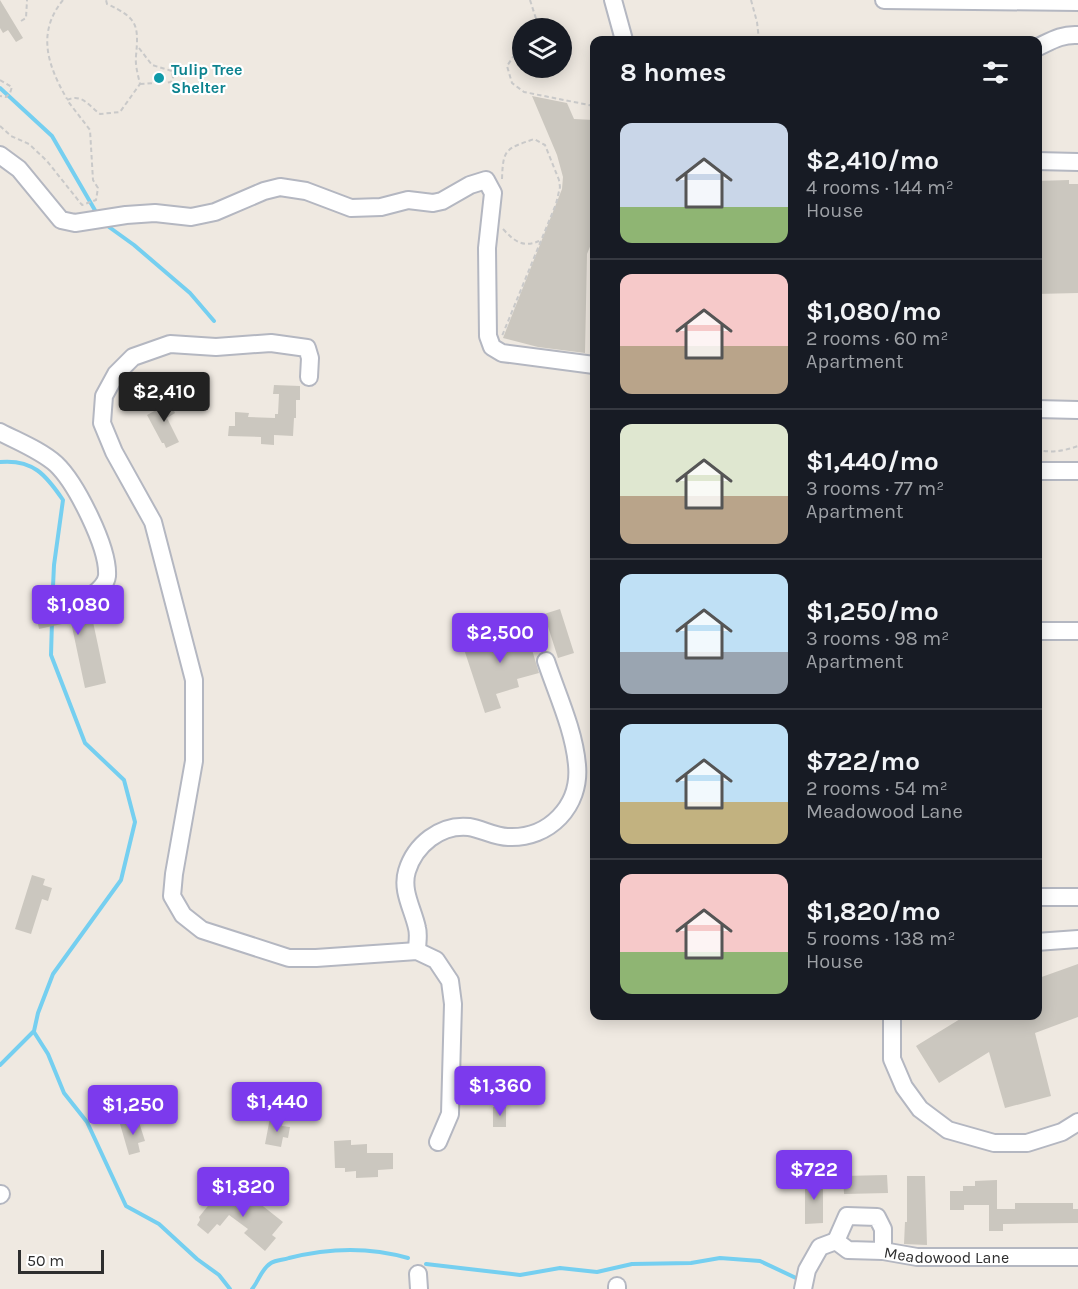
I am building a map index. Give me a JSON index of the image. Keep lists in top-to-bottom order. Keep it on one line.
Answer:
{"streets":{"street":["Meadowood Lane"]},"places":["Tulip Tree Shelter"],"scale_bar":"50 m","page":{"heading":"8 homes","list":[{"name":"$2,410/mo","note":"4 rooms · 144 m² · House"},{"name":"$1,080/mo","note":"2 rooms · 60 m² · Apartment"},{"name":"$1,440/mo","note":"3 rooms · 77 m² · Apartment"},{"name":"$1,250/mo","note":"3 rooms · 98 m² · Apartment"},{"name":"$722/mo","note":"2 rooms · 54 m² · Meadowood Lane"},{"name":"$1,820/mo","note":"5 rooms · 138 m² · House"}],"price":["$2,410","$1,080","$2,500","$1,360","$1,440","$1,250","$722","$1,820"],"scale":"50 m"}}
